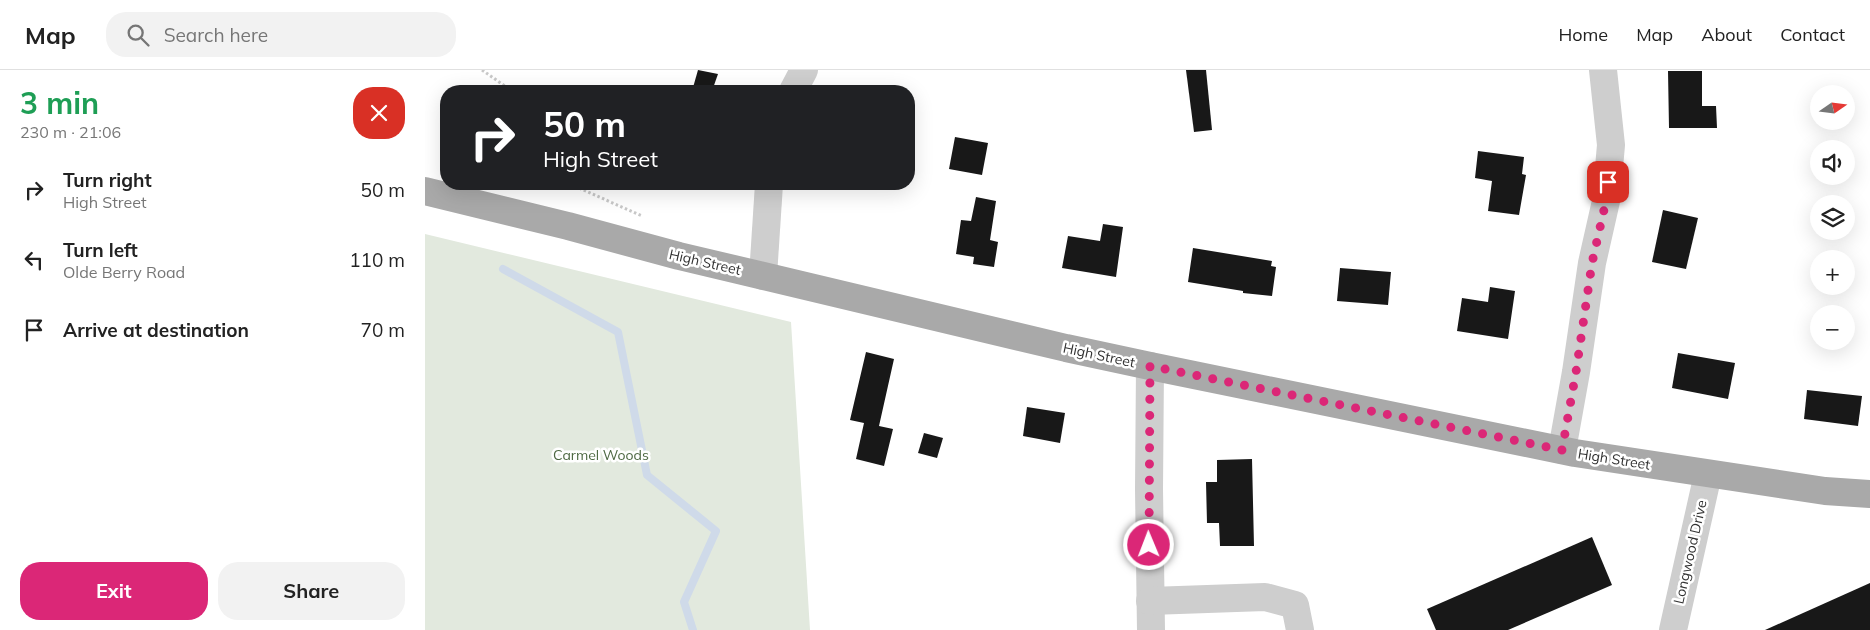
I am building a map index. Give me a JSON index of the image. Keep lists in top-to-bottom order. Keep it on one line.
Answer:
{"streets":{"main road":["High Street"],"street":["Longwood Drive"]},"crossings":[["High Street","Longwood Drive"]],"parks":["Carmel Woods"],"north":"right","page":{"header":"Map","search":"Search here","nav":["Home","Map","About","Contact"],"heading":["3 min","230 m · 21:06"],"map_buttons":["+","−"],"turn":["50 m","High Street"],"list":[{"name":"Turn right","note":"High Street","value":"50 m"},{"name":"Turn left","note":"Olde Berry Road","value":"110 m"},{"name":"Arrive at destination","value":"70 m"}],"buttons":["Exit","Share"]}}
